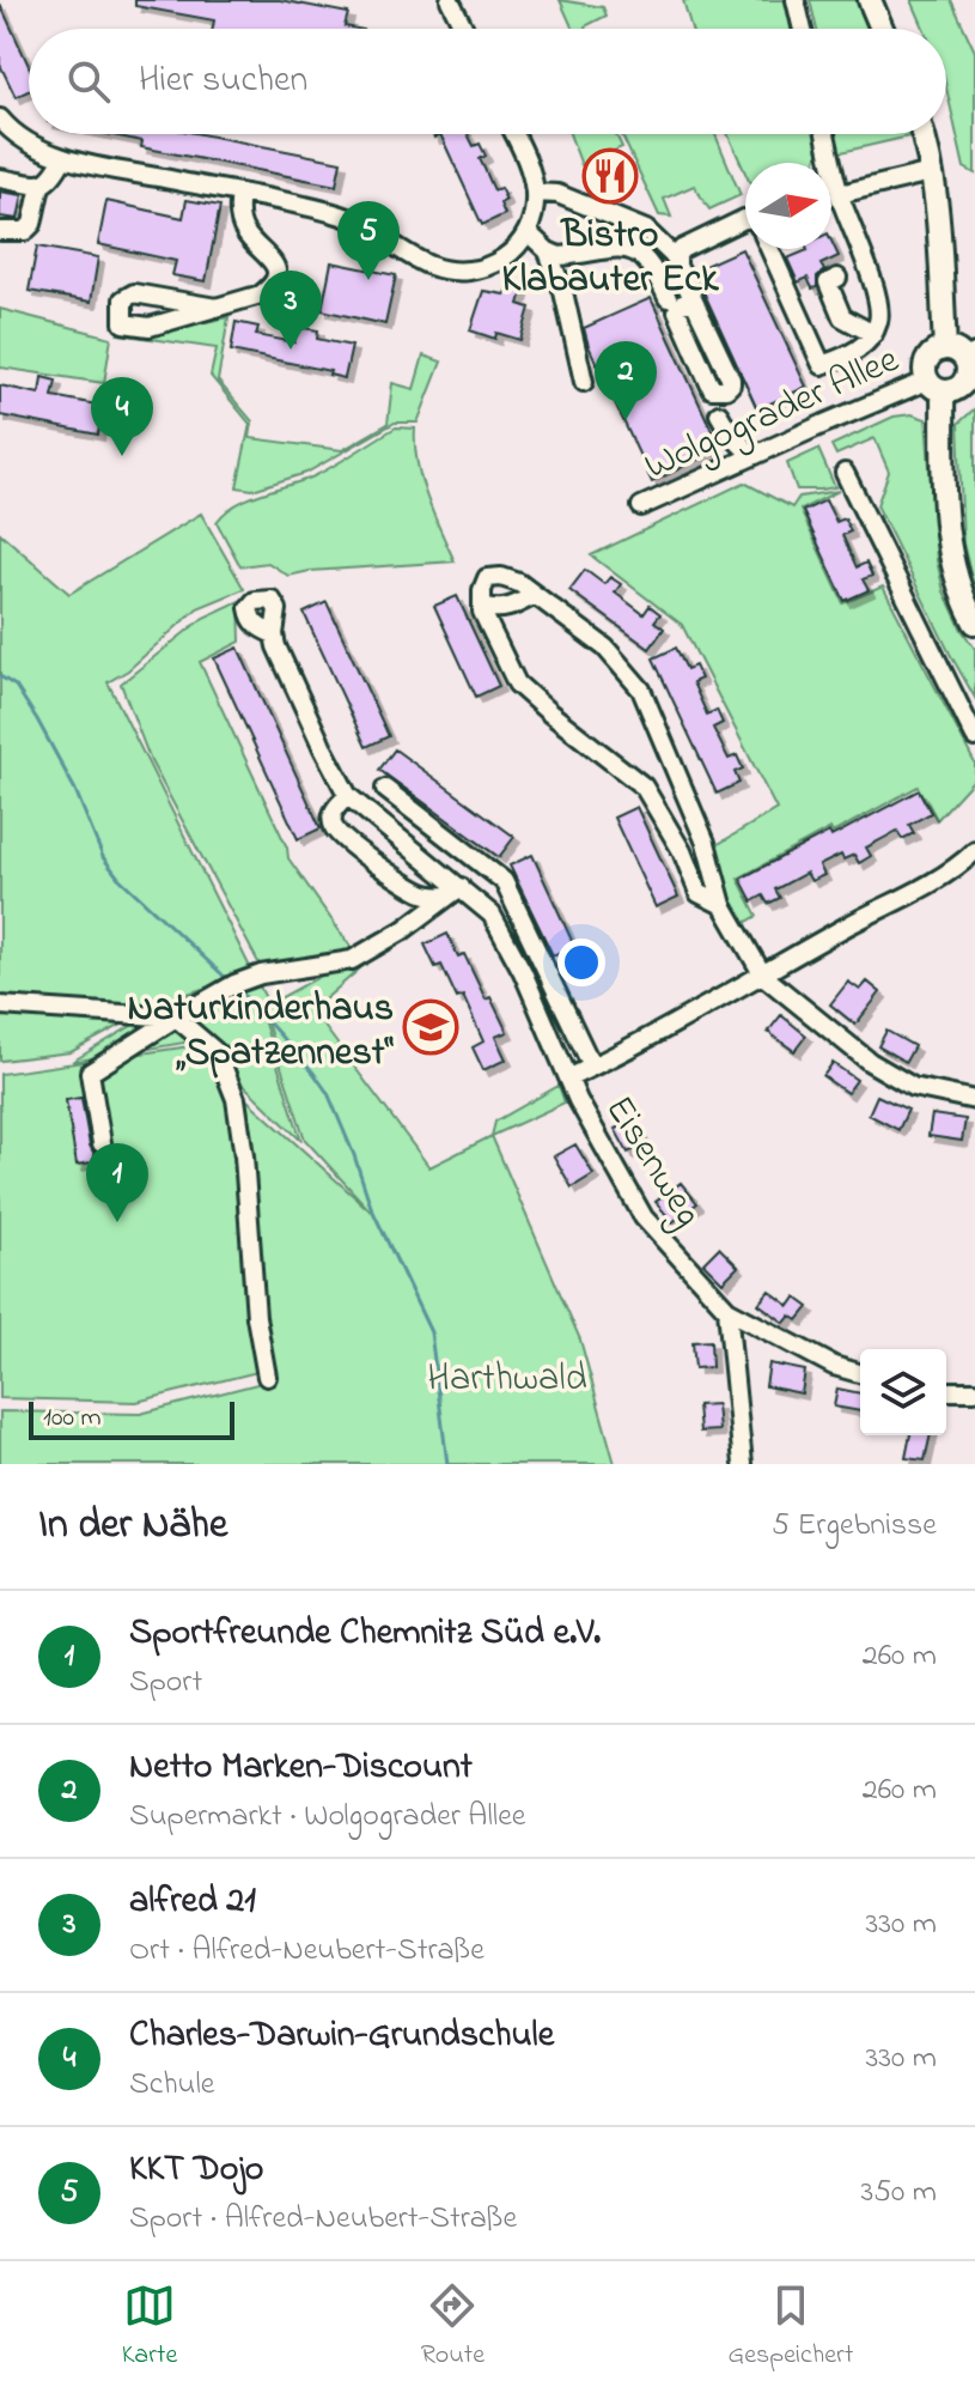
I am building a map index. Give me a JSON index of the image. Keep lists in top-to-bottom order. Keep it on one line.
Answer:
{"streets":{"main road":["Wolgograder Allee"],"street":["Eisenweg"]},"parks":["Harthwald"],"places":{"restaurant":["Bistro Klabauter Eck"],"school or university":["Naturkinderhaus „Spatzennest“"]},"scale_bar":"100 m","north":"right","page":{"search":"Hier suchen","pins":["5","3","2","4","1"],"scale":"100 m","heading":["In der Nähe","5 Ergebnisse"],"list":[{"mark":"1","name":"Sportfreunde Chemnitz Süd e.V.","note":"Sport","value":"260 m"},{"mark":"2","name":"Netto Marken-Discount","note":"Supermarkt · Wolgograder Allee","value":"260 m"},{"mark":"3","name":"alfred 21","note":"Ort · Alfred-Neubert-Straße","value":"330 m"},{"mark":"4","name":"Charles-Darwin-Grundschule","note":"Schule","value":"330 m"},{"mark":"5","name":"KKT Dojo","note":"Sport · Alfred-Neubert-Straße","value":"350 m"}],"nav":["Karte","Route","Gespeichert"]}}
